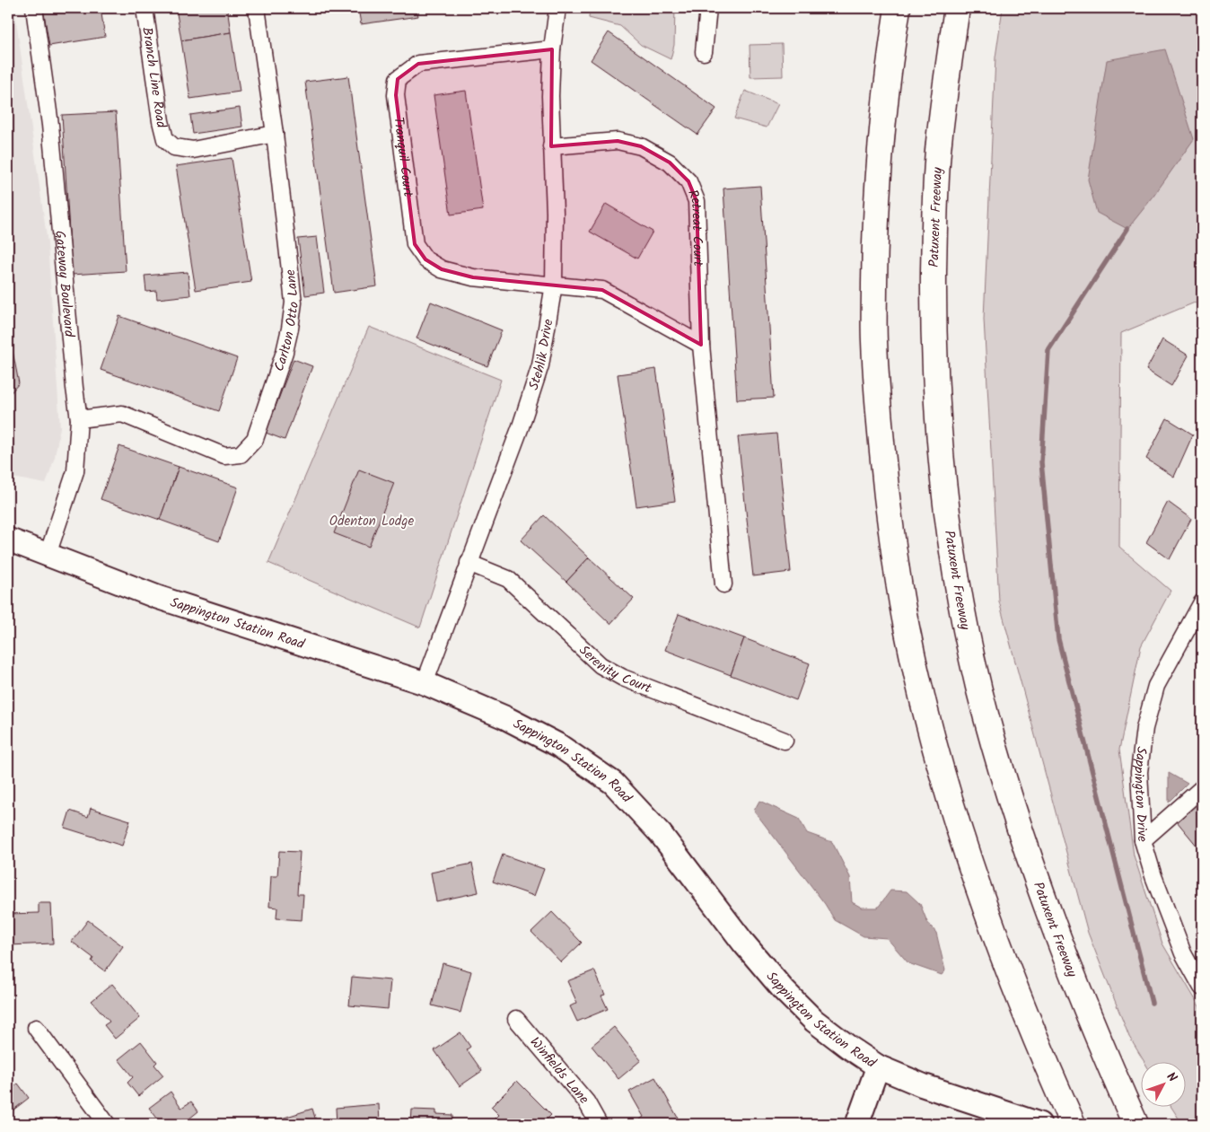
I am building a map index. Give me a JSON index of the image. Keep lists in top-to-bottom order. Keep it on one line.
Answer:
{"streets":{"highway":["Patuxent Freeway"],"main road":["Sappington Station Road"],"street":["Branch Line Road","Tranquil Court","Retreat Court","Gateway Boulevard","Carlton Otto Lane","Stehlik Drive","Serenity Court","Sappington Drive","Winfields Lane"]},"crossings":[["Branch Line Road","Carlton Otto Lane"],["Tranquil Court","Stehlik Drive"],["Retreat Court","Stehlik Drive"],["Gateway Boulevard","Carlton Otto Lane"],["Gateway Boulevard","Sappington Station Road"],["Stehlik Drive","Sappington Station Road"],["Stehlik Drive","Serenity Court"]],"parks":["Odenton Lodge"],"north":"top right"}
